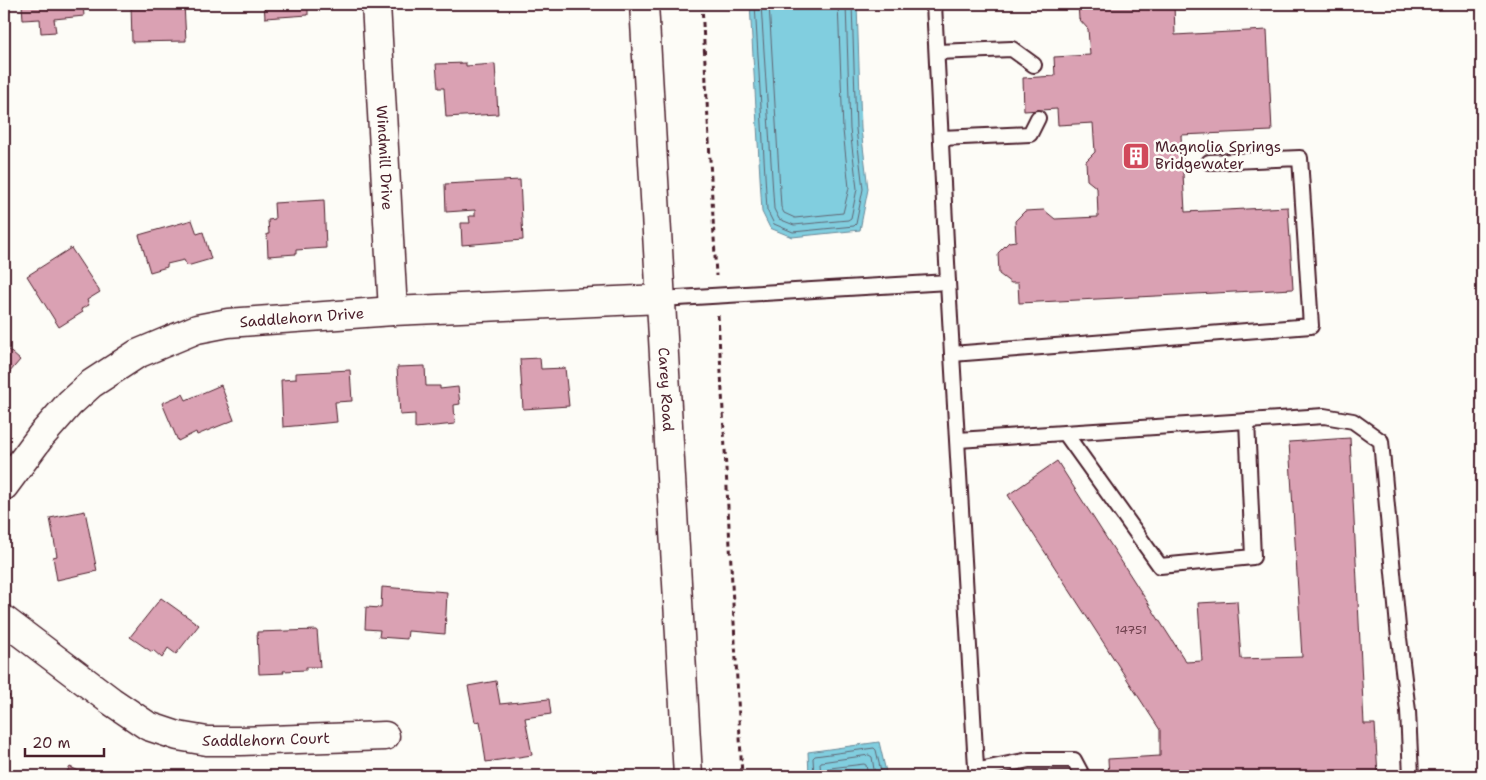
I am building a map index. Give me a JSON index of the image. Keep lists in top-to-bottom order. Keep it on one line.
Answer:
{"streets":{"street":["Windmill Drive","Saddlehorn Drive","Carey Road","Saddlehorn Court"]},"crossings":[["Windmill Drive","Saddlehorn Drive"],["Saddlehorn Drive","Carey Road"]],"places":{"building":["Magnolia Springs Bridgewater"]},"house_numbers":["14751"],"scale_bar":"20 m"}
